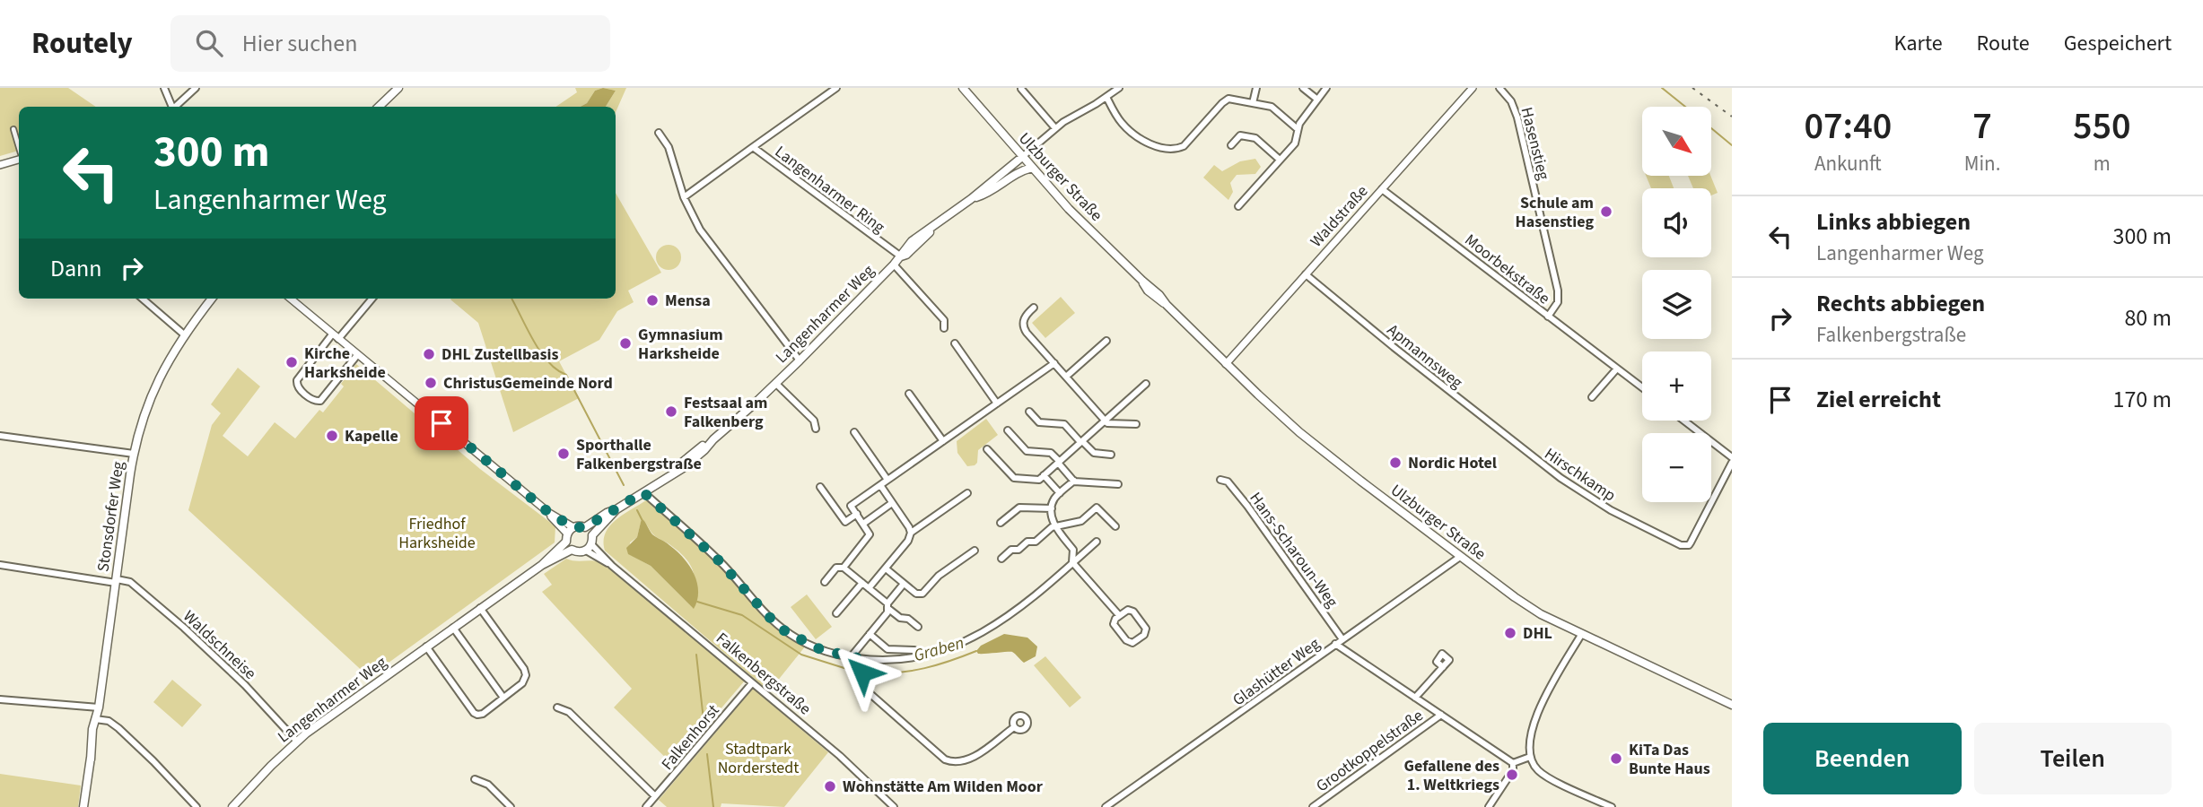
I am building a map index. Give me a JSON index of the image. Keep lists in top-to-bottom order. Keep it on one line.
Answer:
{"streets":{"main road":["Ulzburger Straße","Langenharmer Weg","Stonsdorfer Weg"],"street":["Hasenstieg","Langenharmer Ring","Waldstraße","Moorbekstraße","Apmannsweg","Hirschkamp","Hans-Scharoun-Weg","Waldschneise","Glashütter Weg","Falkenbergstraße","Falkenhorst","Grootkoppelstraße"]},"crossings":[["Hasenstieg","Moorbekstraße"],["Ulzburger Straße","Waldstraße"],["Ulzburger Straße","Langenharmer Weg"],["Ulzburger Straße","Glashütter Weg"],["Langenharmer Ring","Langenharmer Weg"],["Waldstraße","Moorbekstraße"],["Waldstraße","Apmannsweg"],["Langenharmer Weg","Waldschneise"],["Langenharmer Weg","Falkenbergstraße"],["Apmannsweg","Hirschkamp"],["Stonsdorfer Weg","Waldschneise"],["Hans-Scharoun-Weg","Glashütter Weg"],["Falkenbergstraße","Falkenhorst"]],"water":["Graben"],"parks":["Friedhof Harksheide","Stadtpark Norderstedt"],"places":["Schule am Hasenstieg","Mensa","Gymnasium Harksheide","DHL Zustellbasis","Kirche Harksheide","ChristusGemeinde Nord","Festsaal am Falkenberg","Kapelle","Sporthalle Falkenbergstraße","Nordic Hotel","DHL","KiTa Das Bunte Haus","Gefallene des 1. Weltkriegs","Wohnstätte Am Wilden Moor"],"north":"bottom right","page":{"header":"Routely","search":"Hier suchen","nav":["Karte","Route","Gespeichert"],"eta":["07:40","Ankunft","7","Min.","550","m"],"map_buttons":["+","−"],"turn":["300 m","Langenharmer Weg"],"list":[{"name":"Links abbiegen","note":"Langenharmer Weg","value":"300 m"},{"name":"Rechts abbiegen","note":"Falkenbergstraße","value":"80 m"},{"name":"Ziel erreicht","value":"170 m"}],"then":"Dann","buttons":["Beenden","Teilen"]}}
